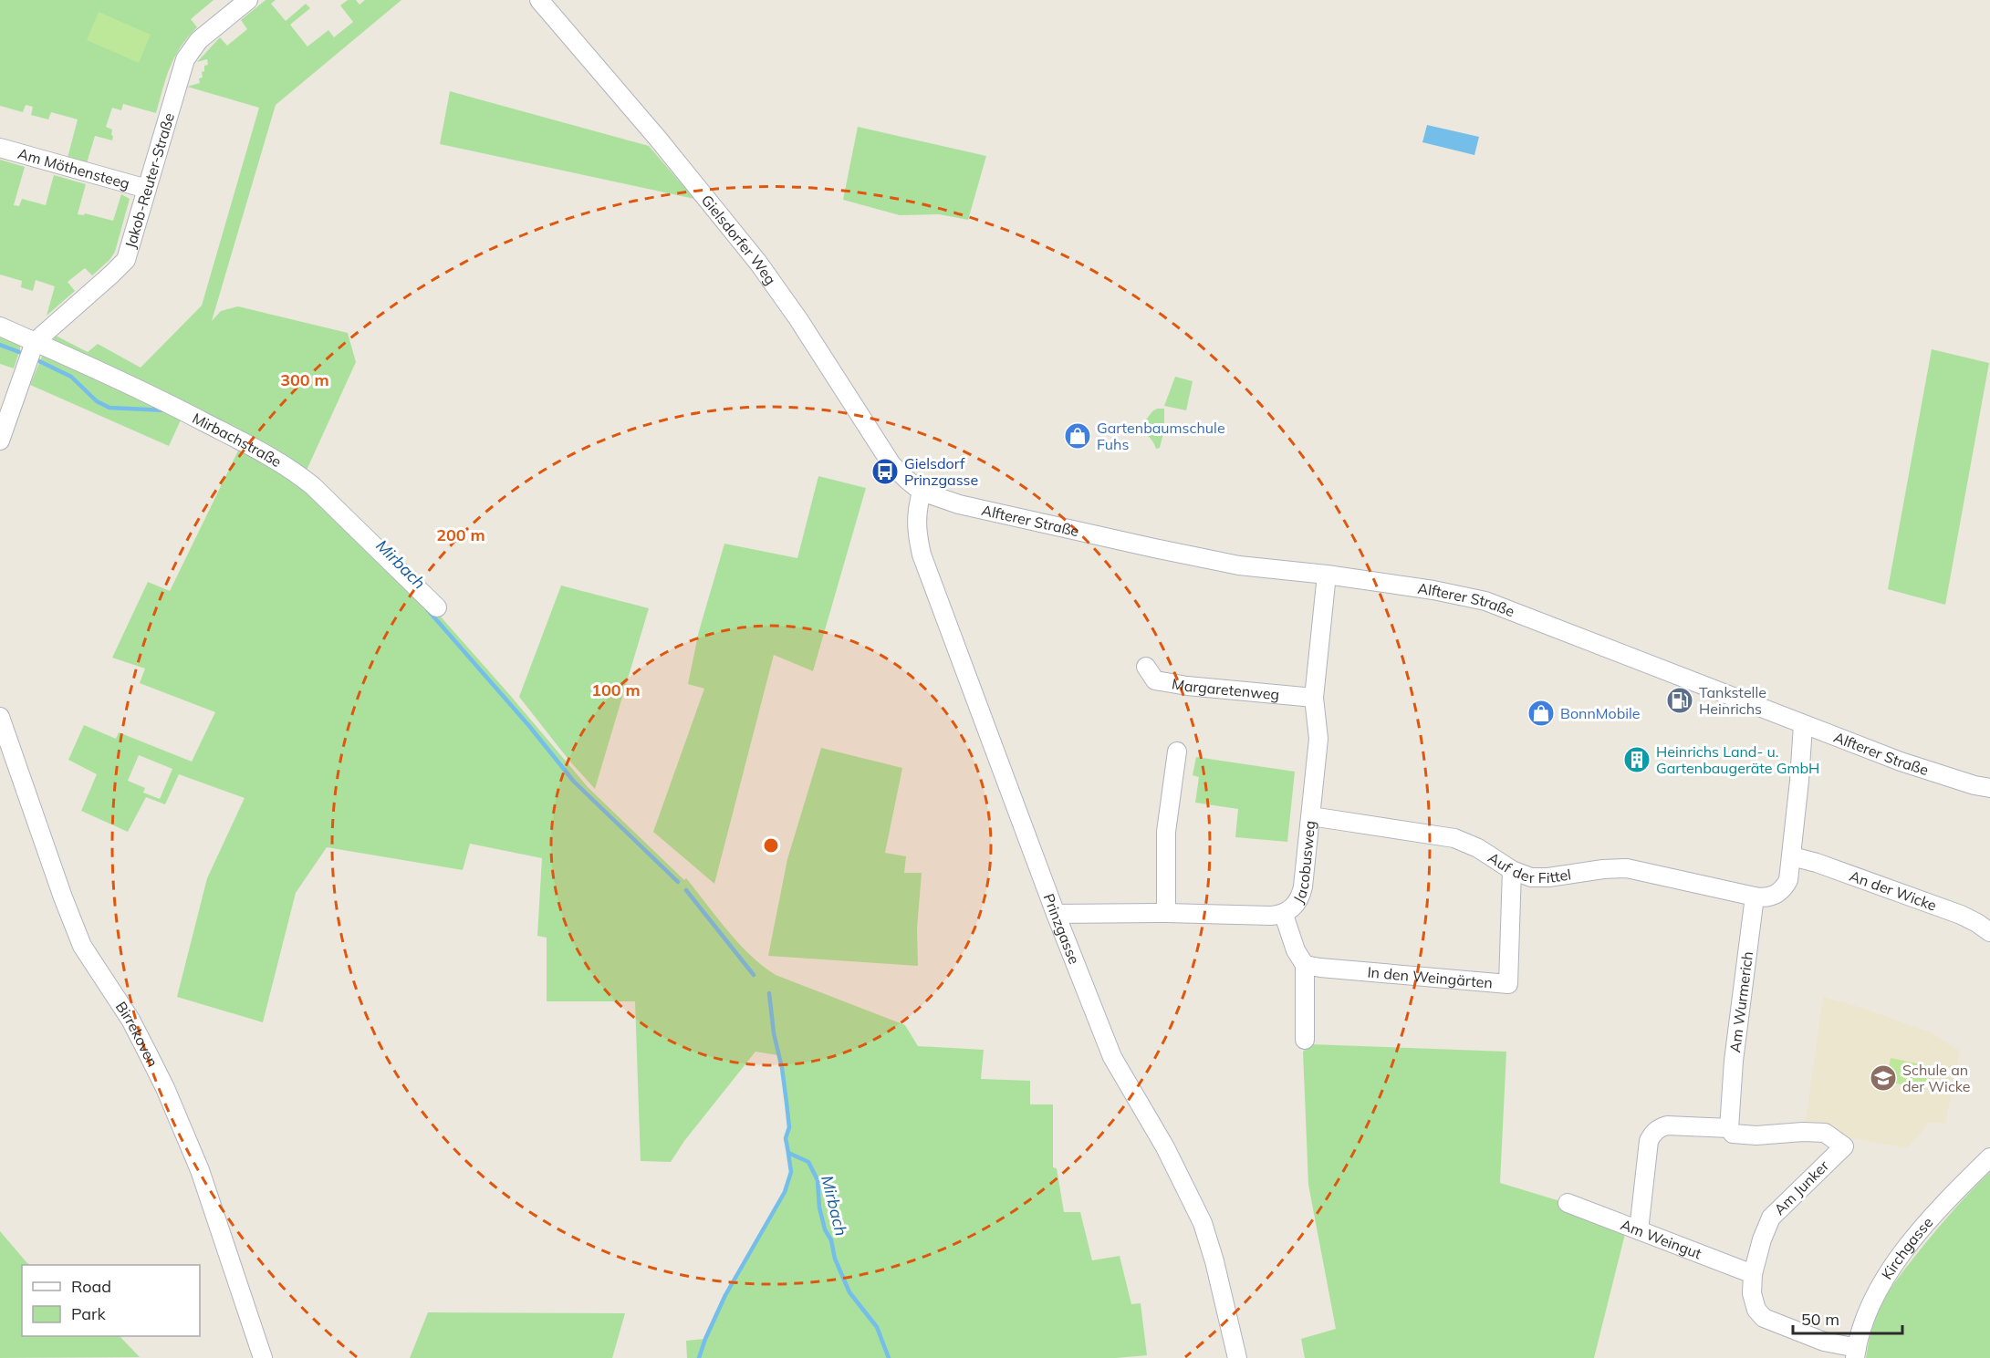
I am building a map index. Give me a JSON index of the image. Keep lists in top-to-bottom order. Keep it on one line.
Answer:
{"streets":{"street":["Am Möthensteeg","Jakob-Reuter-Straße","Gielsdorfer Weg","Mirbachstraße","Alfterer Straße","Margaretenweg","Jacobusweg","Auf der Fittel","An der Wicke","Prinzgasse","In den Weingärten","Am Wurmerich","Birrekoven","Am Junker","Am Weingut","Kirchgasse"]},"crossings":[["Am Möthensteeg","Jakob-Reuter-Straße"],["Jakob-Reuter-Straße","Mirbachstraße"],["Gielsdorfer Weg","Alfterer Straße"],["Gielsdorfer Weg","Prinzgasse"],["Alfterer Straße","Jacobusweg"],["Alfterer Straße","Prinzgasse"],["Margaretenweg","Jacobusweg"],["Jacobusweg","Auf der Fittel"],["Jacobusweg","Prinzgasse"],["Auf der Fittel","In den Weingärten"],["Auf der Fittel","Am Wurmerich"],["Am Wurmerich","Am Junker"],["Am Junker","Am Weingut"],["Am Junker","Kirchgasse"]],"water":["Mirbach"],"places":{"shop":["Gartenbaumschule Fuhs","BonnMobile"],"bus stop":["Gielsdorf Prinzgasse"],"fuel station":["Tankstelle Heinrichs"],"building":["Heinrichs Land- u. Gartenbaugeräte GmbH"],"school or university":["Schule an der Wicke"]},"legend":["Road","Park"],"scale_bar":"50 m","rings":["300 m","200 m","100 m"]}
